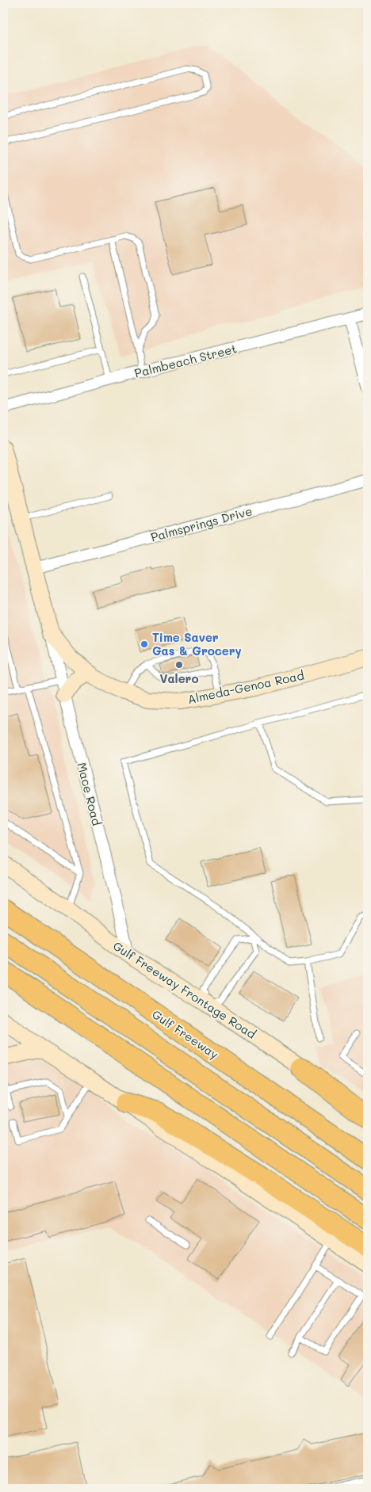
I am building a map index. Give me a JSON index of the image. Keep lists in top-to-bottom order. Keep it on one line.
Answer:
{"streets":{"highway":["Gulf Freeway"],"main road":["Almeda-Genoa Road","Gulf Freeway Frontage Road"],"street":["Palmbeach Street","Palmsprings Drive","Mace Road"]},"crossings":[["Palmsprings Drive","Almeda-Genoa Road"],["Almeda-Genoa Road","Mace Road"],["Mace Road","Gulf Freeway Frontage Road"]],"places":["Time Saver Gas & Grocery","Valero"]}
